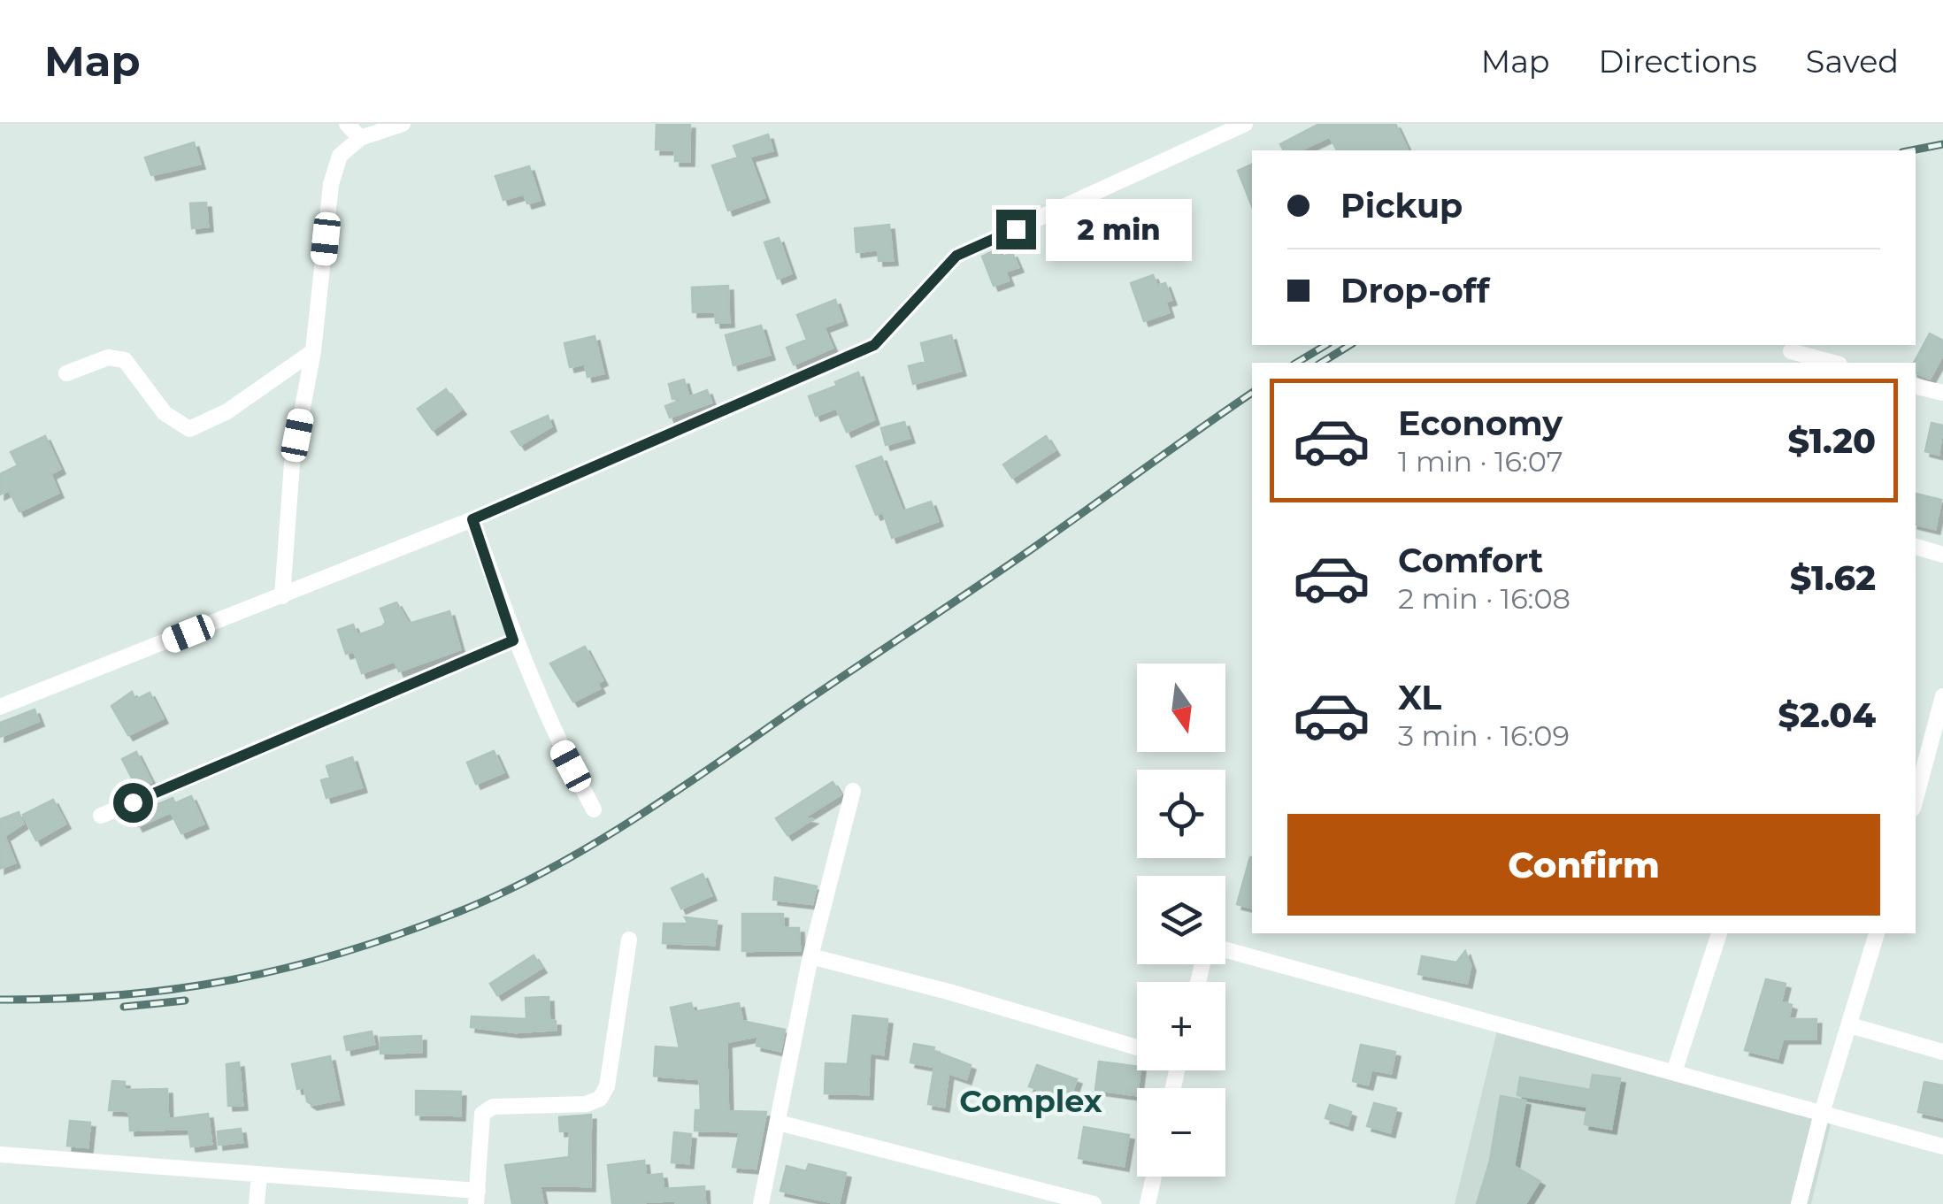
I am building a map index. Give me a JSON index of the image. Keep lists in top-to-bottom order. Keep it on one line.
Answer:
{"districts":["Complex"],"north":"bottom","page":{"header":"Map","nav":["Map","Directions","Saved"],"banner":["Pickup","Drop-off"],"bubble":"2 min","list":[{"name":"Economy","note":"1 min · 16:07","value":"$1.20"},{"name":"Comfort","note":"2 min · 16:08","value":"$1.62"},{"name":"XL","note":"3 min · 16:09","value":"$2.04"}],"map_buttons":["+","−"],"buttons":"Confirm"}}
